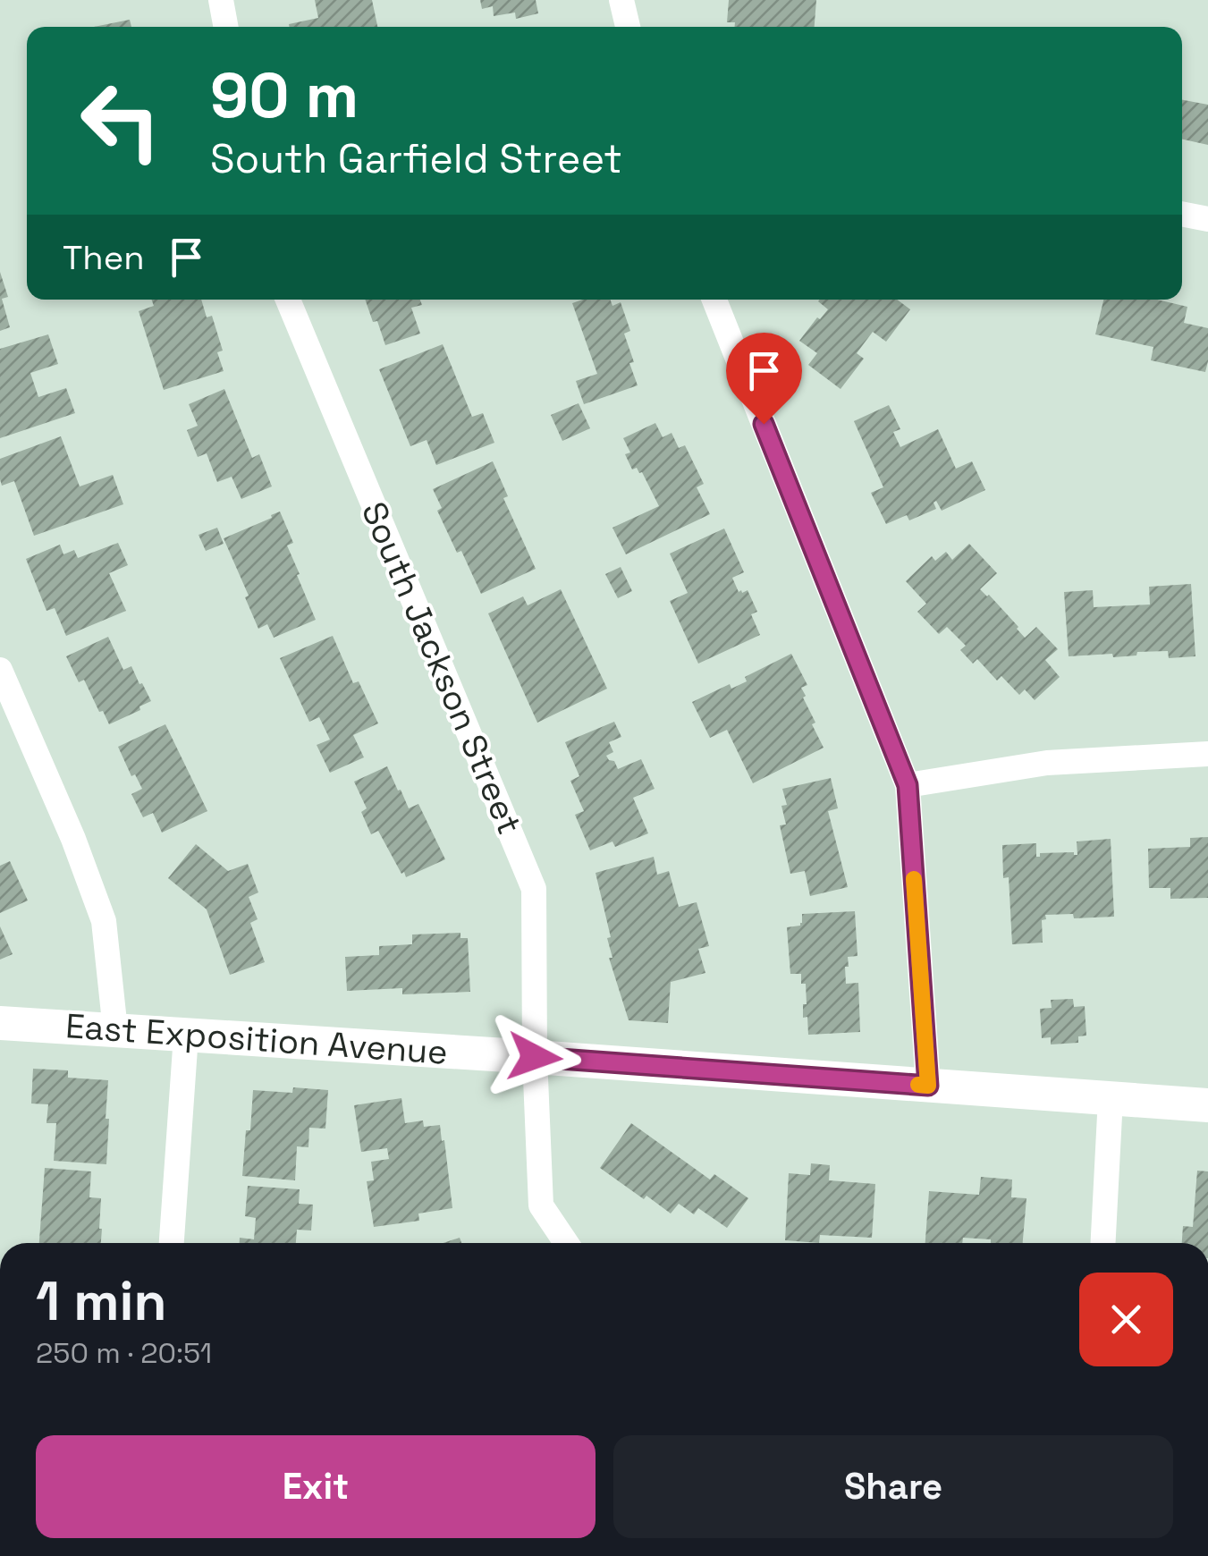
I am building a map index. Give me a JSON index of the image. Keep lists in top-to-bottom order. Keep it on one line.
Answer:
{"streets":{"street":["South Jackson Street","East Exposition Avenue"]},"crossings":[["South Jackson Street","East Exposition Avenue"]],"page":{"turn":["90 m","South Garfield Street"],"then":"Then","heading":["1 min","250 m · 20:51"],"buttons":["Exit","Share"]}}
